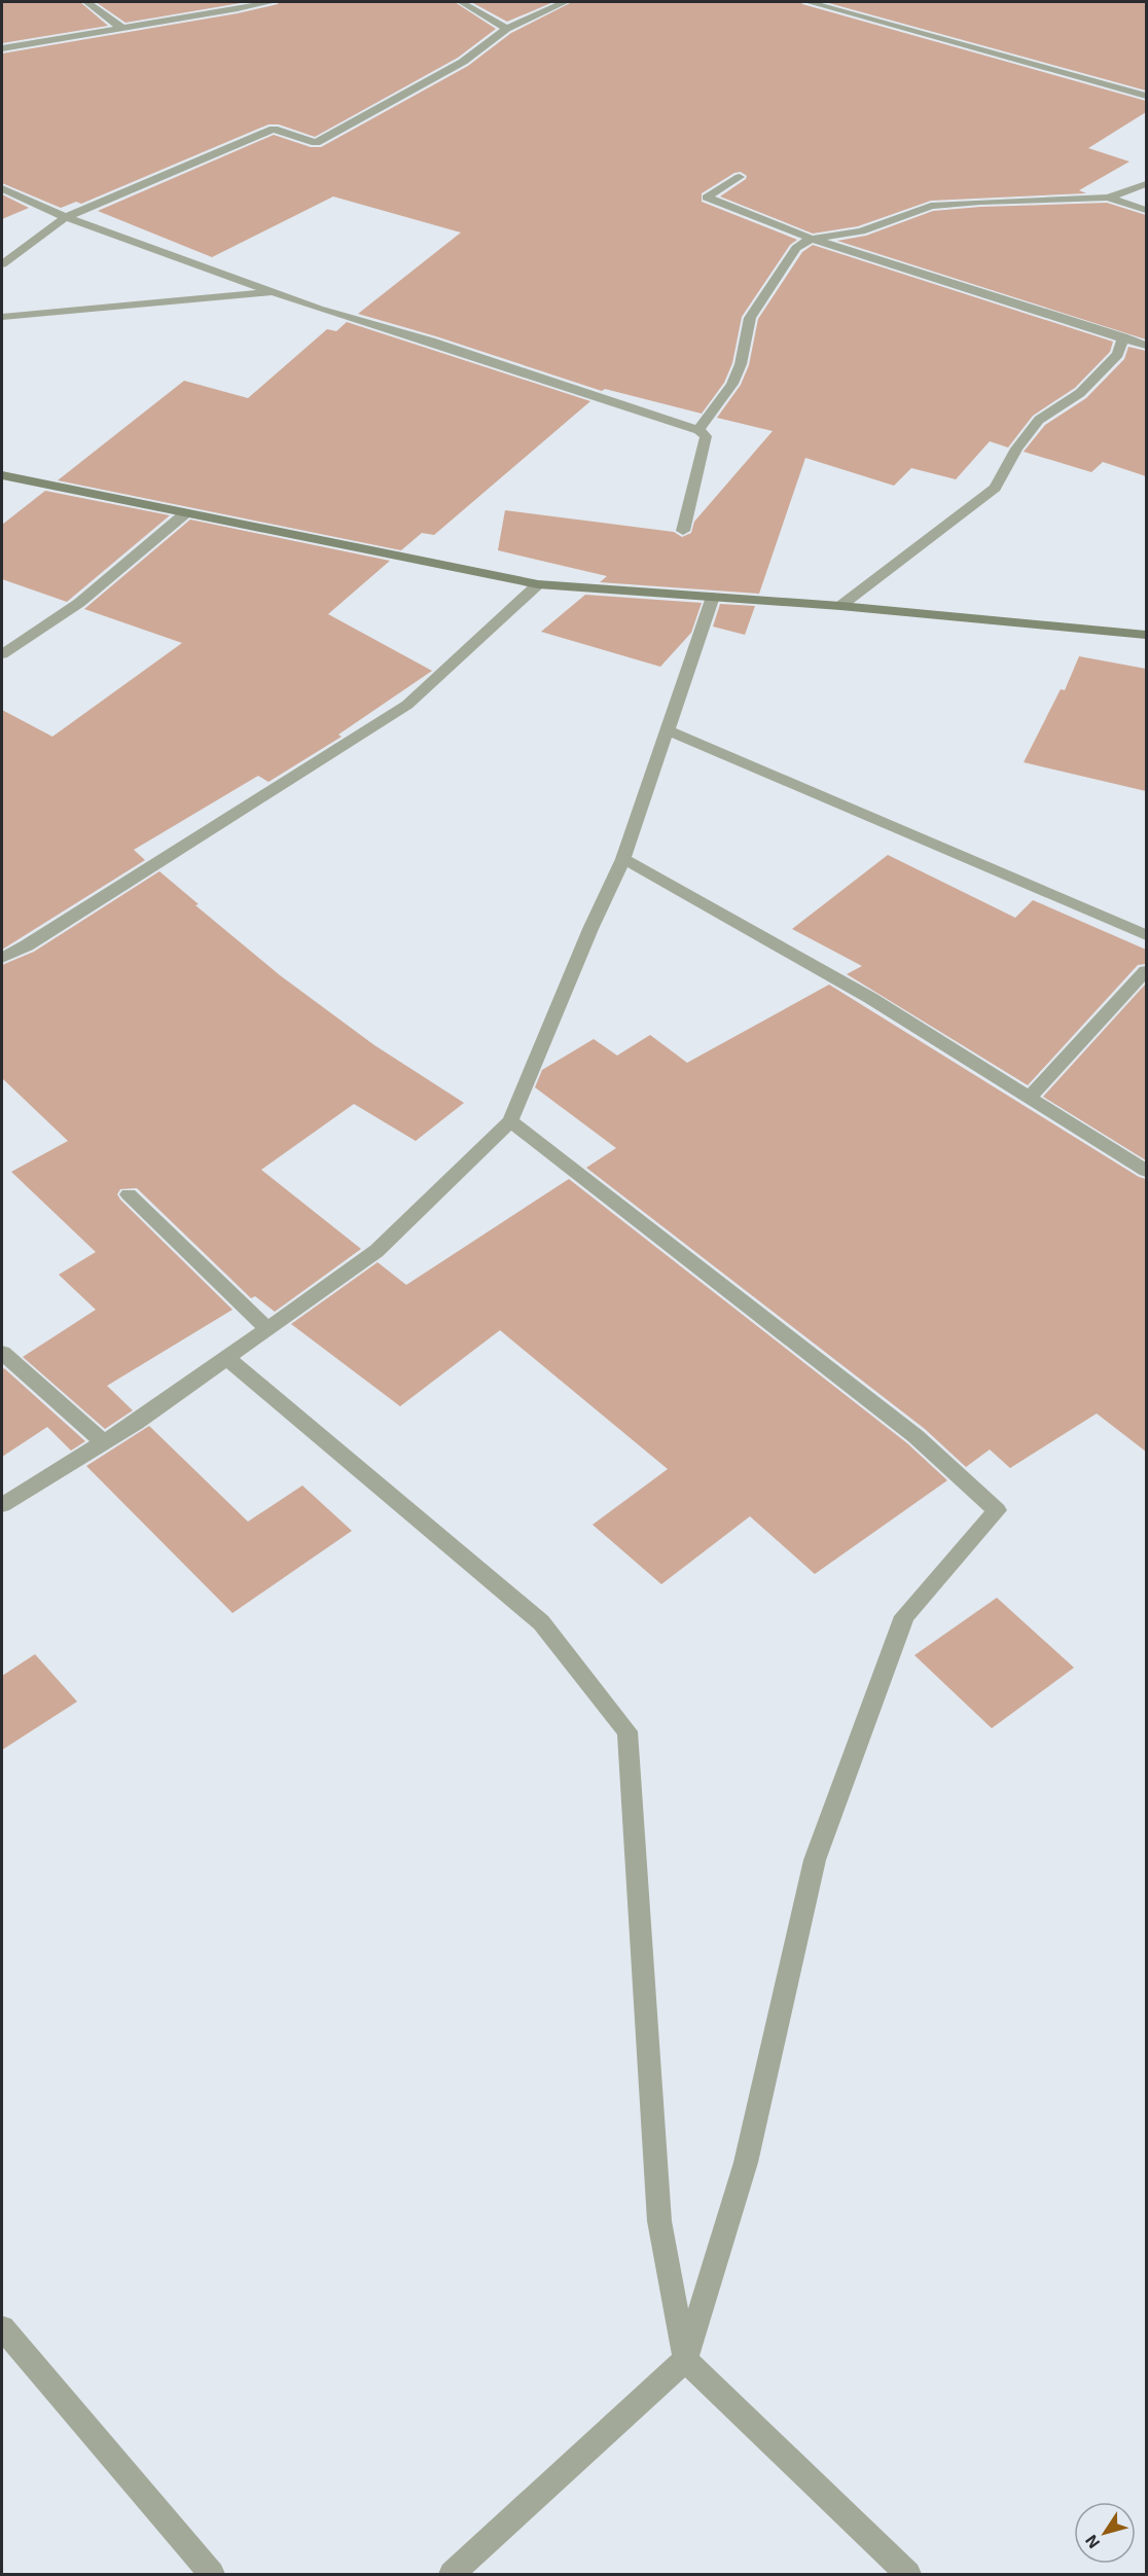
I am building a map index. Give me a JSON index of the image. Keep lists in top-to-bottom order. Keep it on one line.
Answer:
{"north":"bottom left"}
